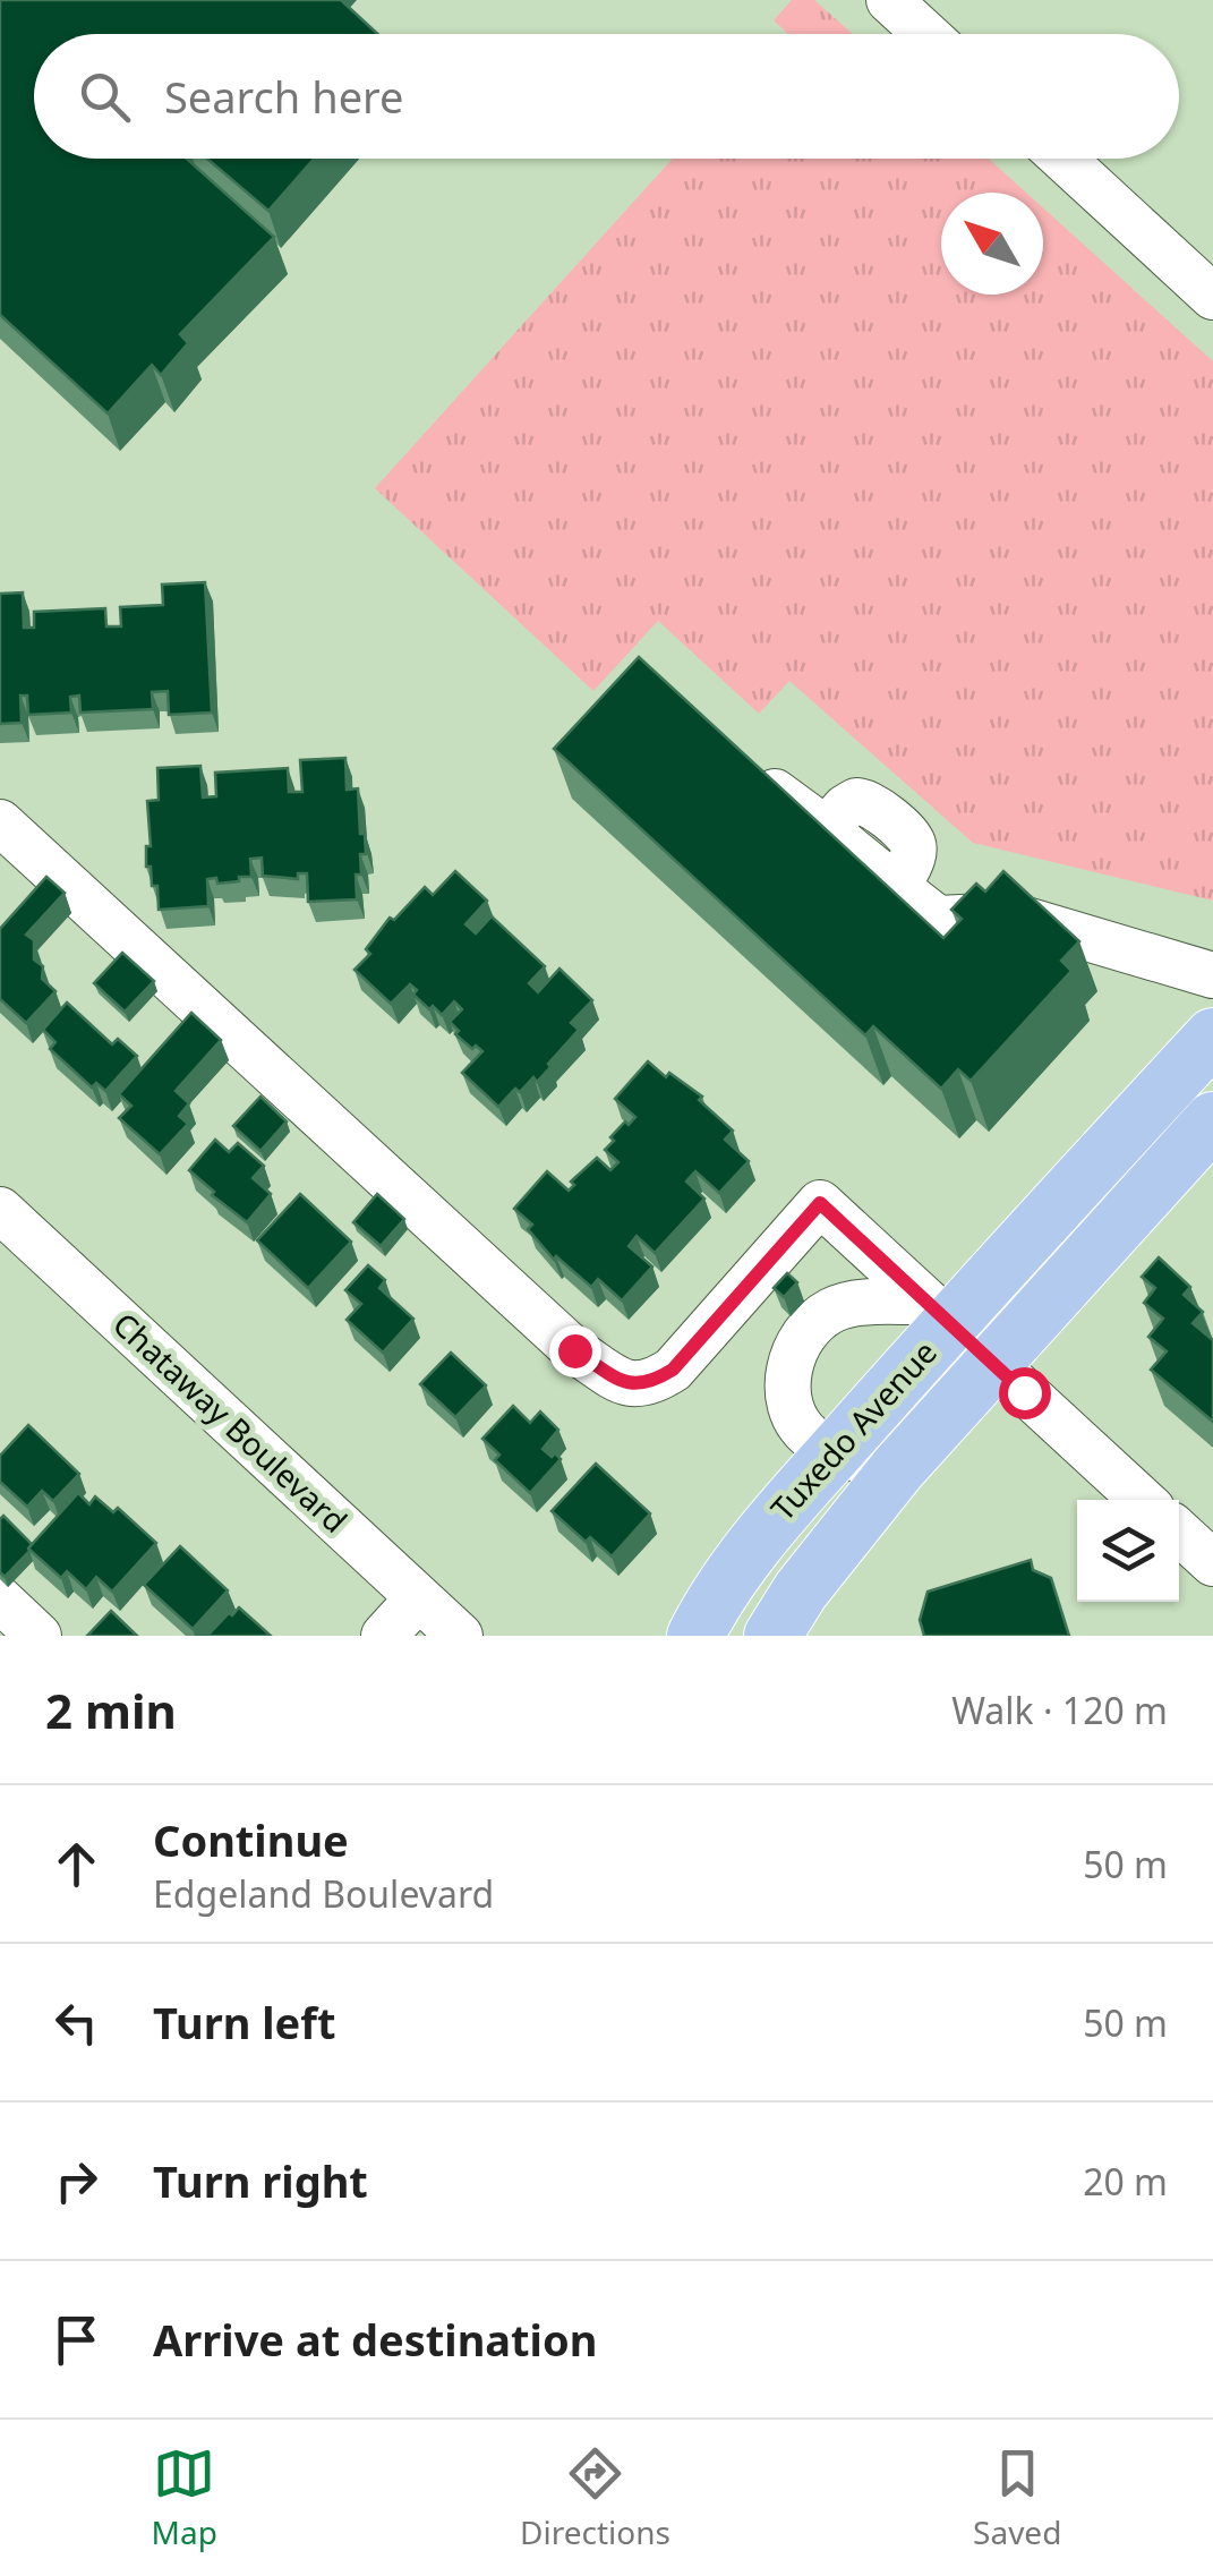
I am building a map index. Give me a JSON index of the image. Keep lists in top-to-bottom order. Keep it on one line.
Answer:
{"streets":{"main road":["Tuxedo Avenue"],"street":["Chataway Boulevard"]},"north":"top left","page":{"search":"Search here","heading":["2 min","Walk · 120 m"],"list":[["Continue","Edgeland Boulevard","50 m"],["Turn left","50 m"],["Turn right","20 m"],"Arrive at destination"],"nav":["Map","Directions","Saved"]}}
